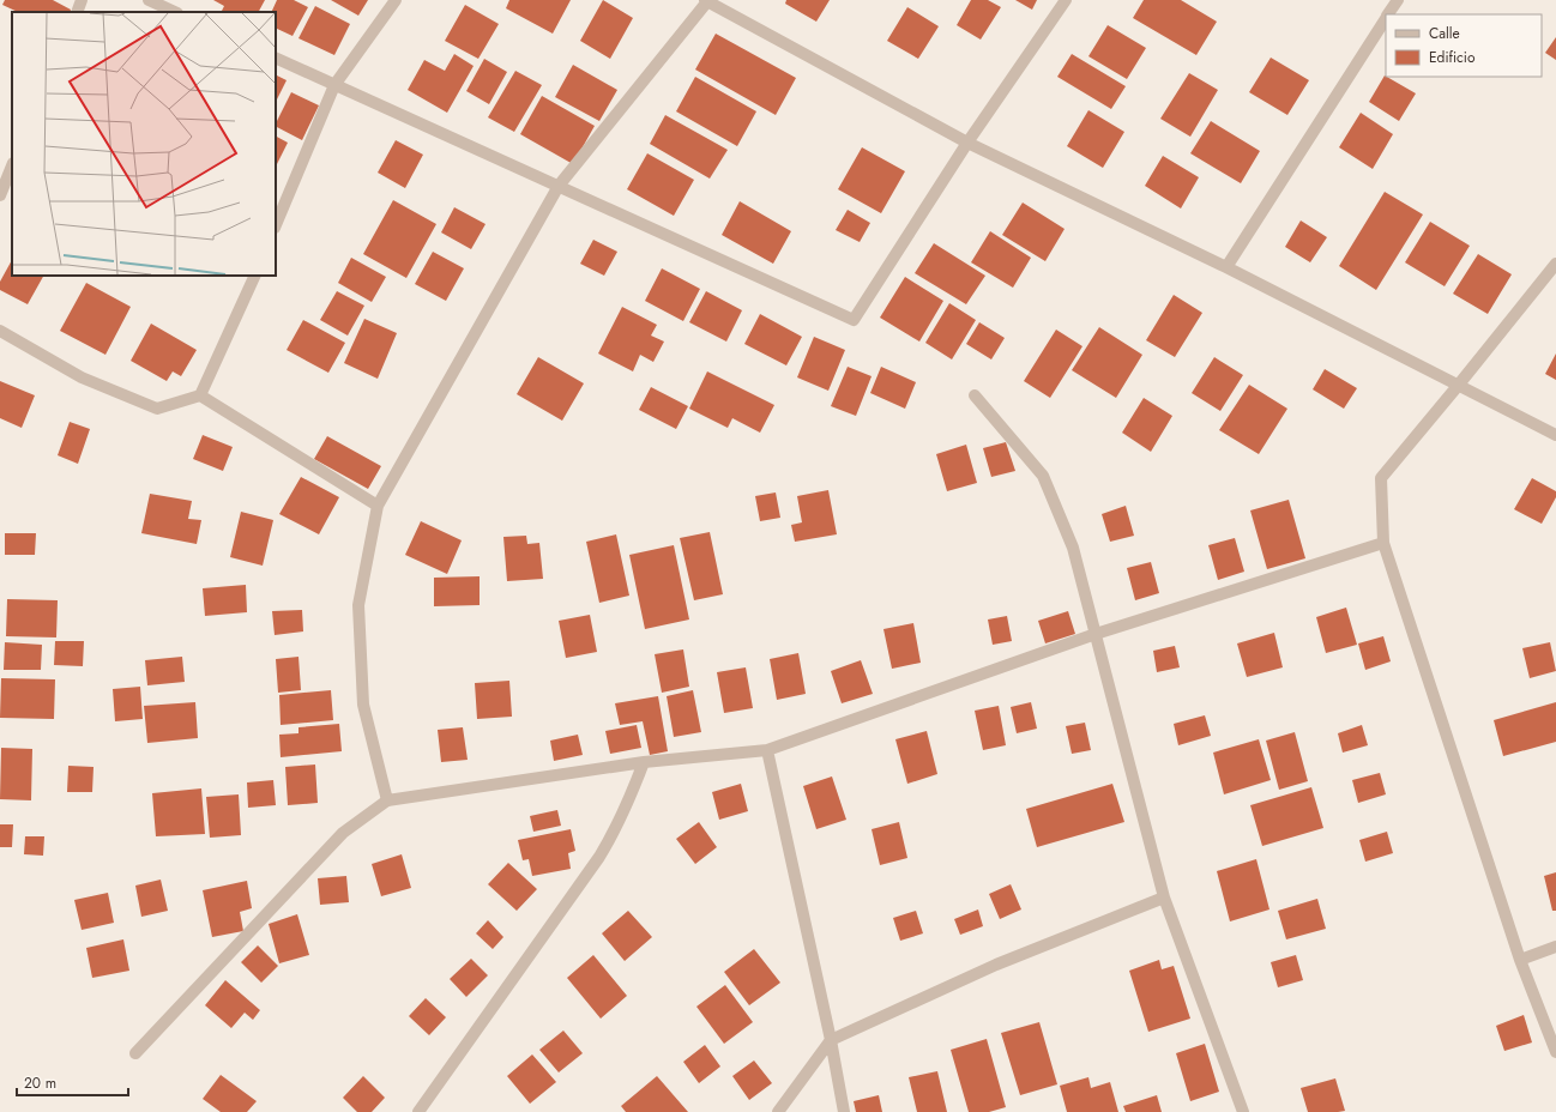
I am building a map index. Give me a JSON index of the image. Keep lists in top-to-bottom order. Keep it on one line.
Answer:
{"legend":["Calle","Edificio"],"scale_bar":"20 m"}
